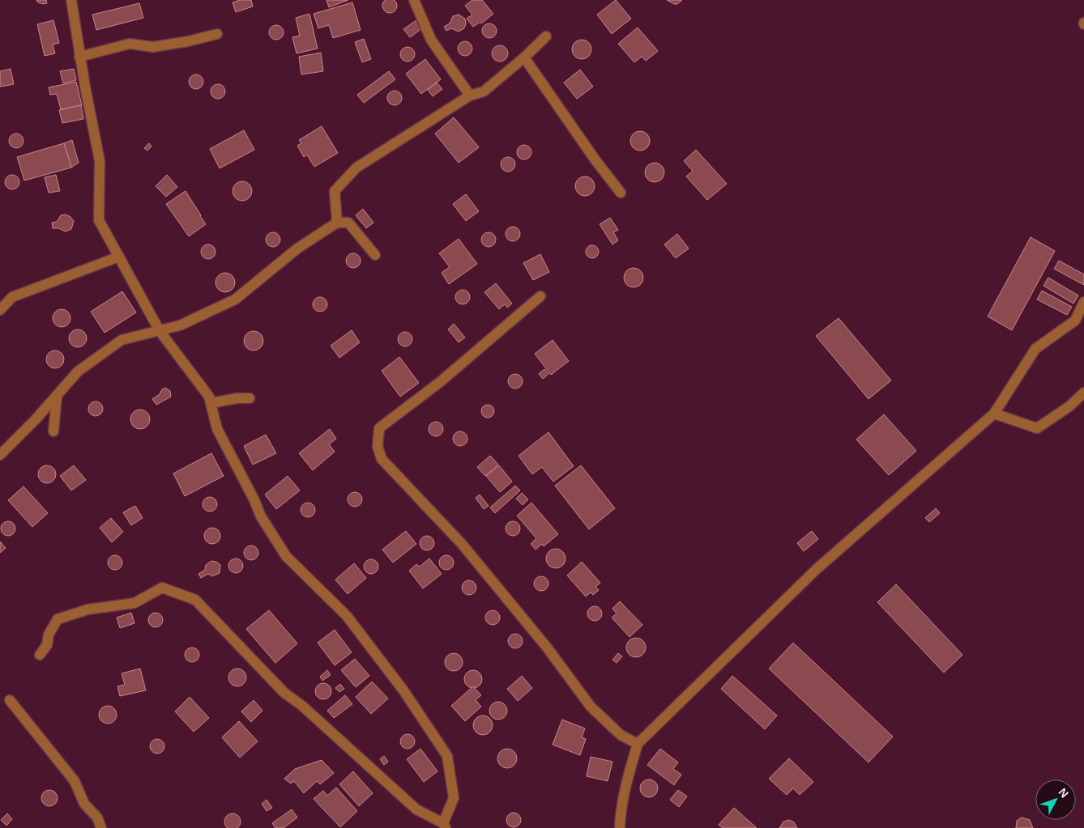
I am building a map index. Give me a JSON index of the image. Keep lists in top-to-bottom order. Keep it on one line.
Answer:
{"north":"top right"}
